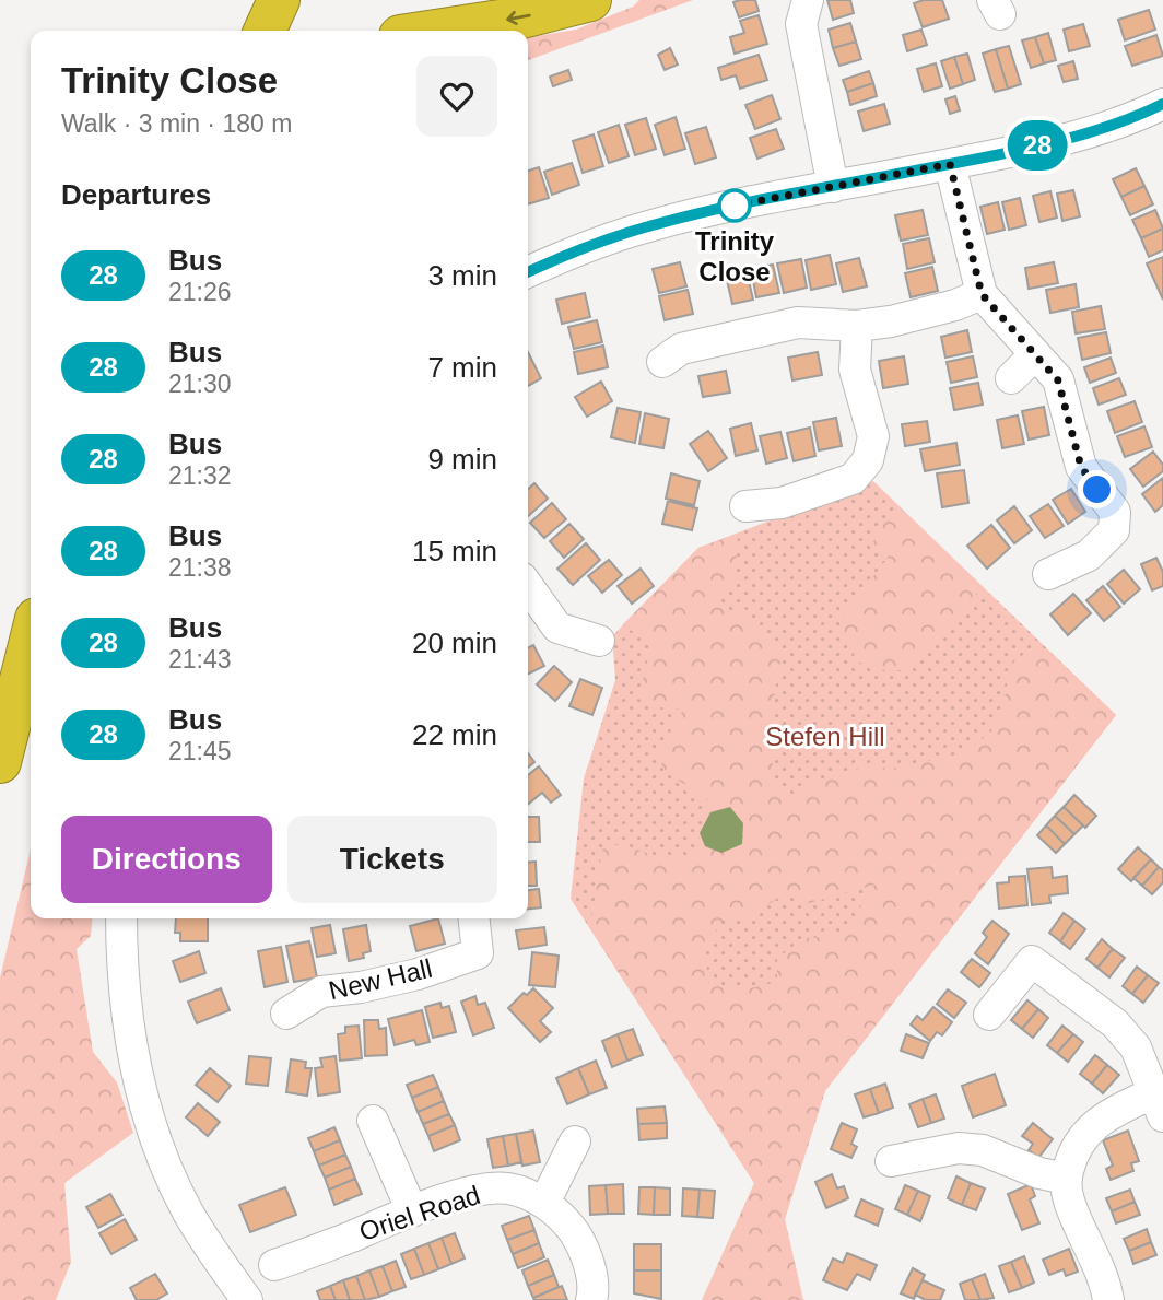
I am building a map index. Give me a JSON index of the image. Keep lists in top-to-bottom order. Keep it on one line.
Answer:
{"streets":{"street":["New Hall","Oriel Road"]},"parks":["Stefen Hill"],"places":["Trinity Close"],"lines":["bus line 28"],"page":{"on_map":"28","heading":[["Trinity Close","Walk · 3 min · 180 m"],"Departures"],"list":[{"mark":"28","name":"Bus","note":"21:26","value":"3 min"},{"mark":"28","name":"Bus","note":"21:30","value":"7 min"},{"mark":"28","name":"Bus","note":"21:32","value":"9 min"},{"mark":"28","name":"Bus","note":"21:38","value":"15 min"},{"mark":"28","name":"Bus","note":"21:43","value":"20 min"},{"mark":"28","name":"Bus","note":"21:45","value":"22 min"}],"buttons":["Directions","Tickets"]}}
